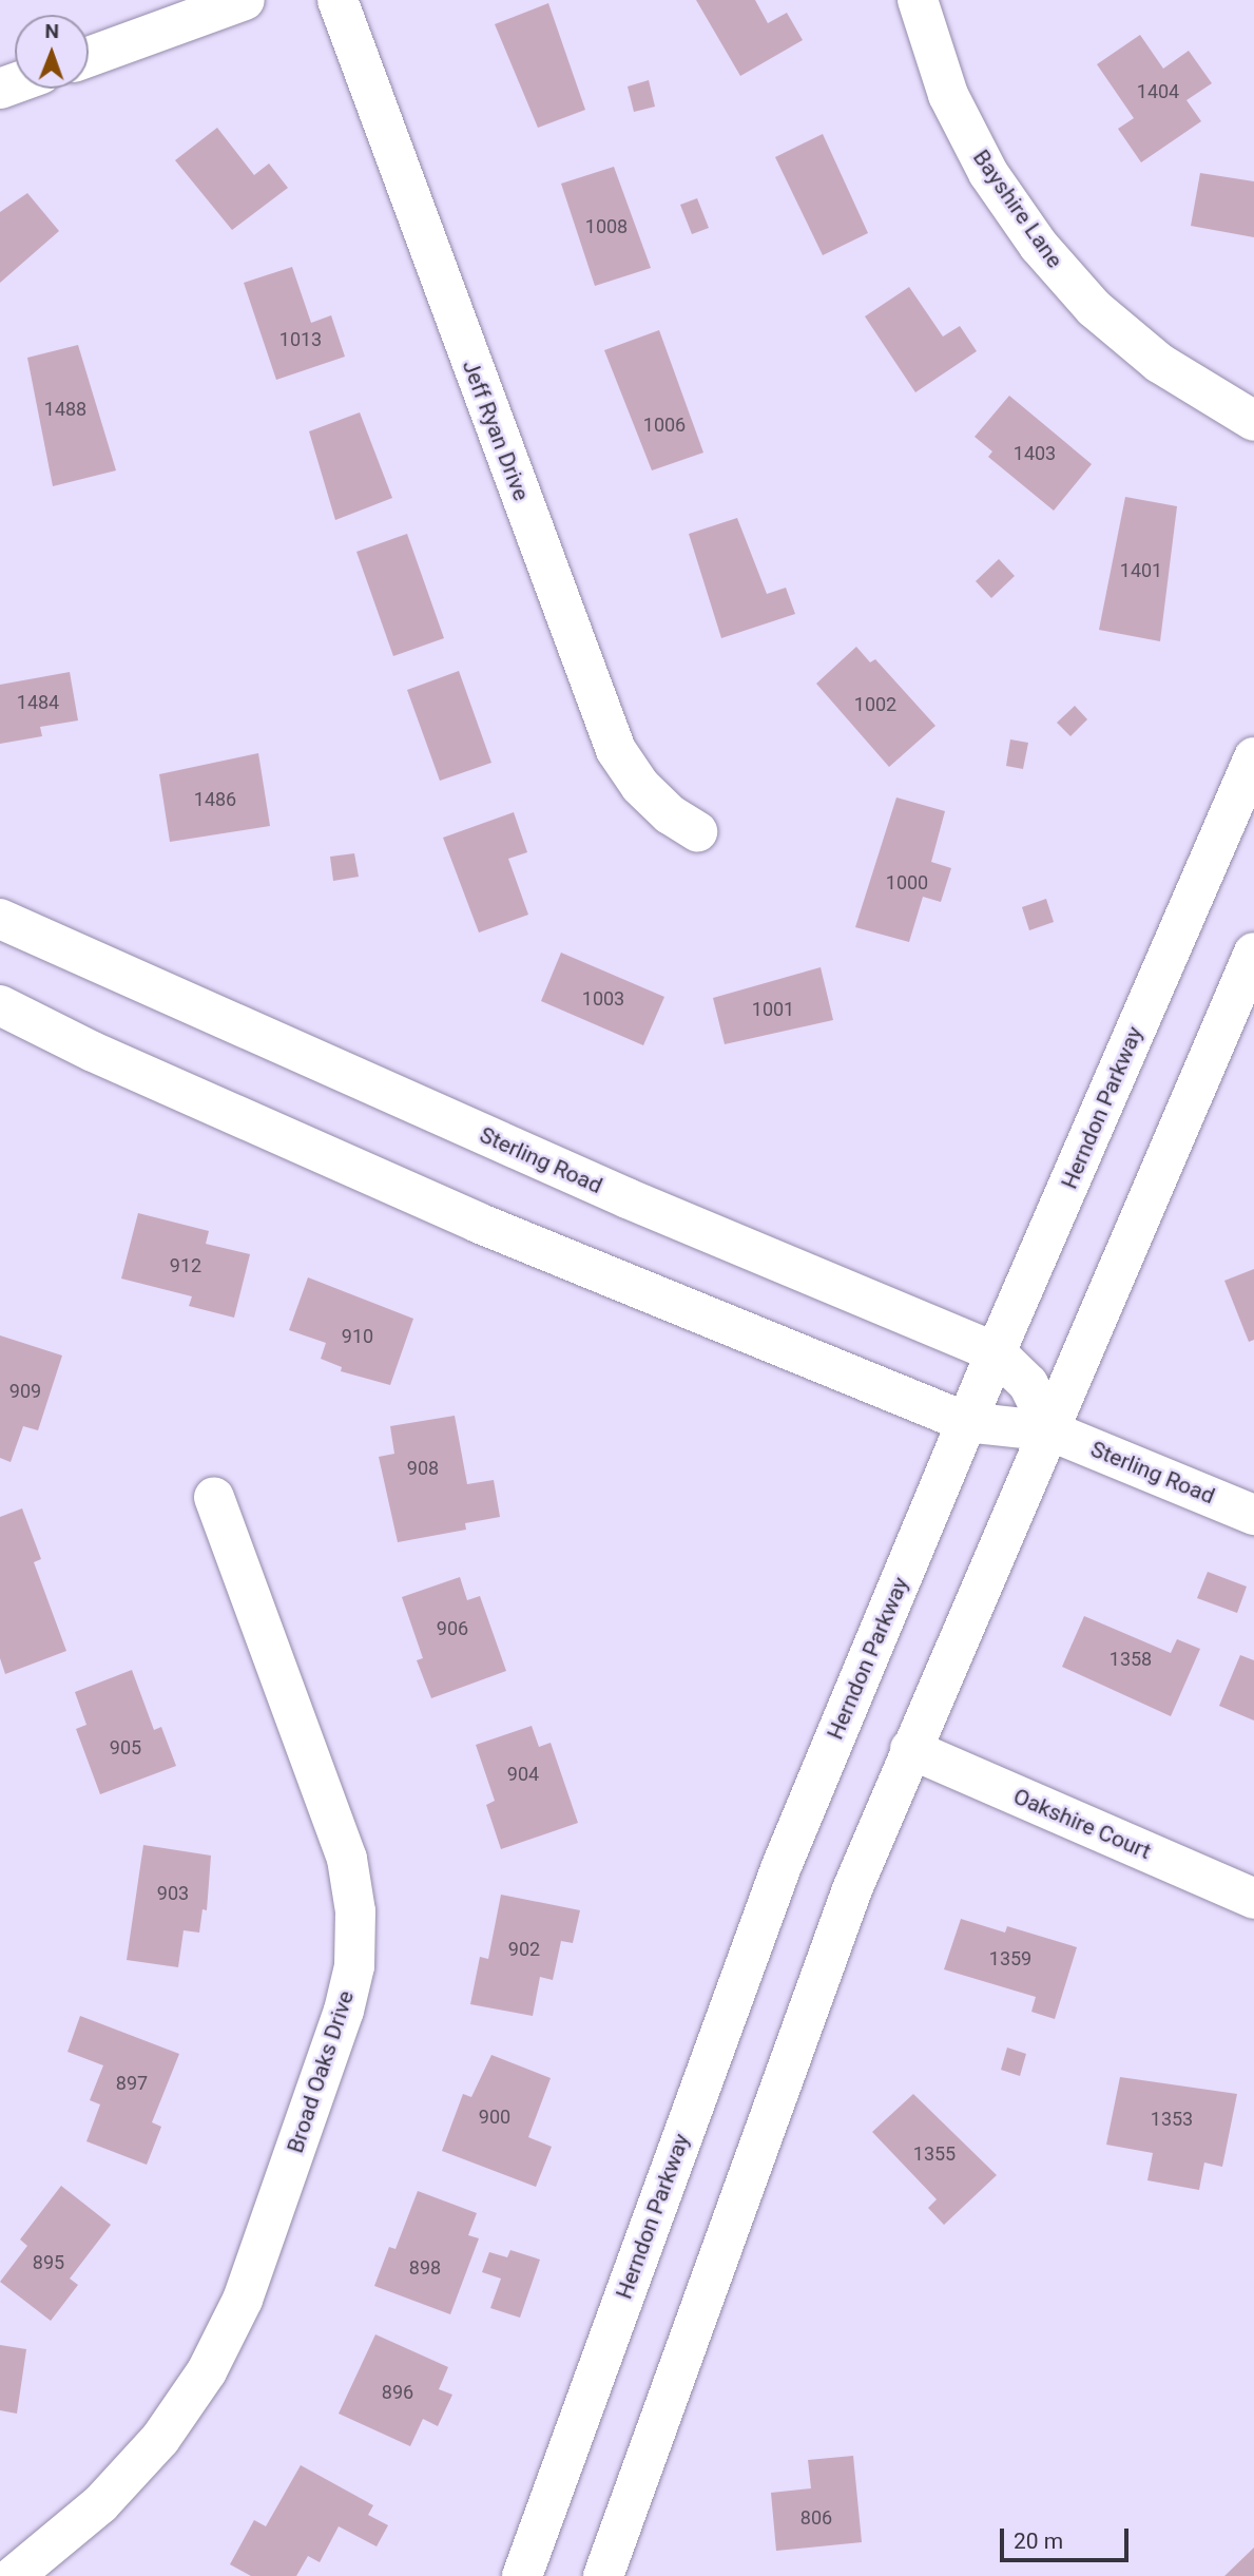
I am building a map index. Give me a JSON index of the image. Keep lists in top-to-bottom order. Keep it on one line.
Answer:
{"streets":{"main road":["Bayshire Lane","Jeff Ryan Drive","Herndon Parkway","Sterling Road","Oakshire Court","Broad Oaks Drive"]},"crossings":[["Herndon Parkway","Sterling Road"]],"house_numbers":["1404","1008","1013","1488","1006","1403","1401","1484","1002","1486","1000","1003","1001","912","910","909","908","906","1358","905","904","903","902","1359","897","900","1353","1355","895","898","896","806"],"scale_bar":"20 m","north":"top"}
